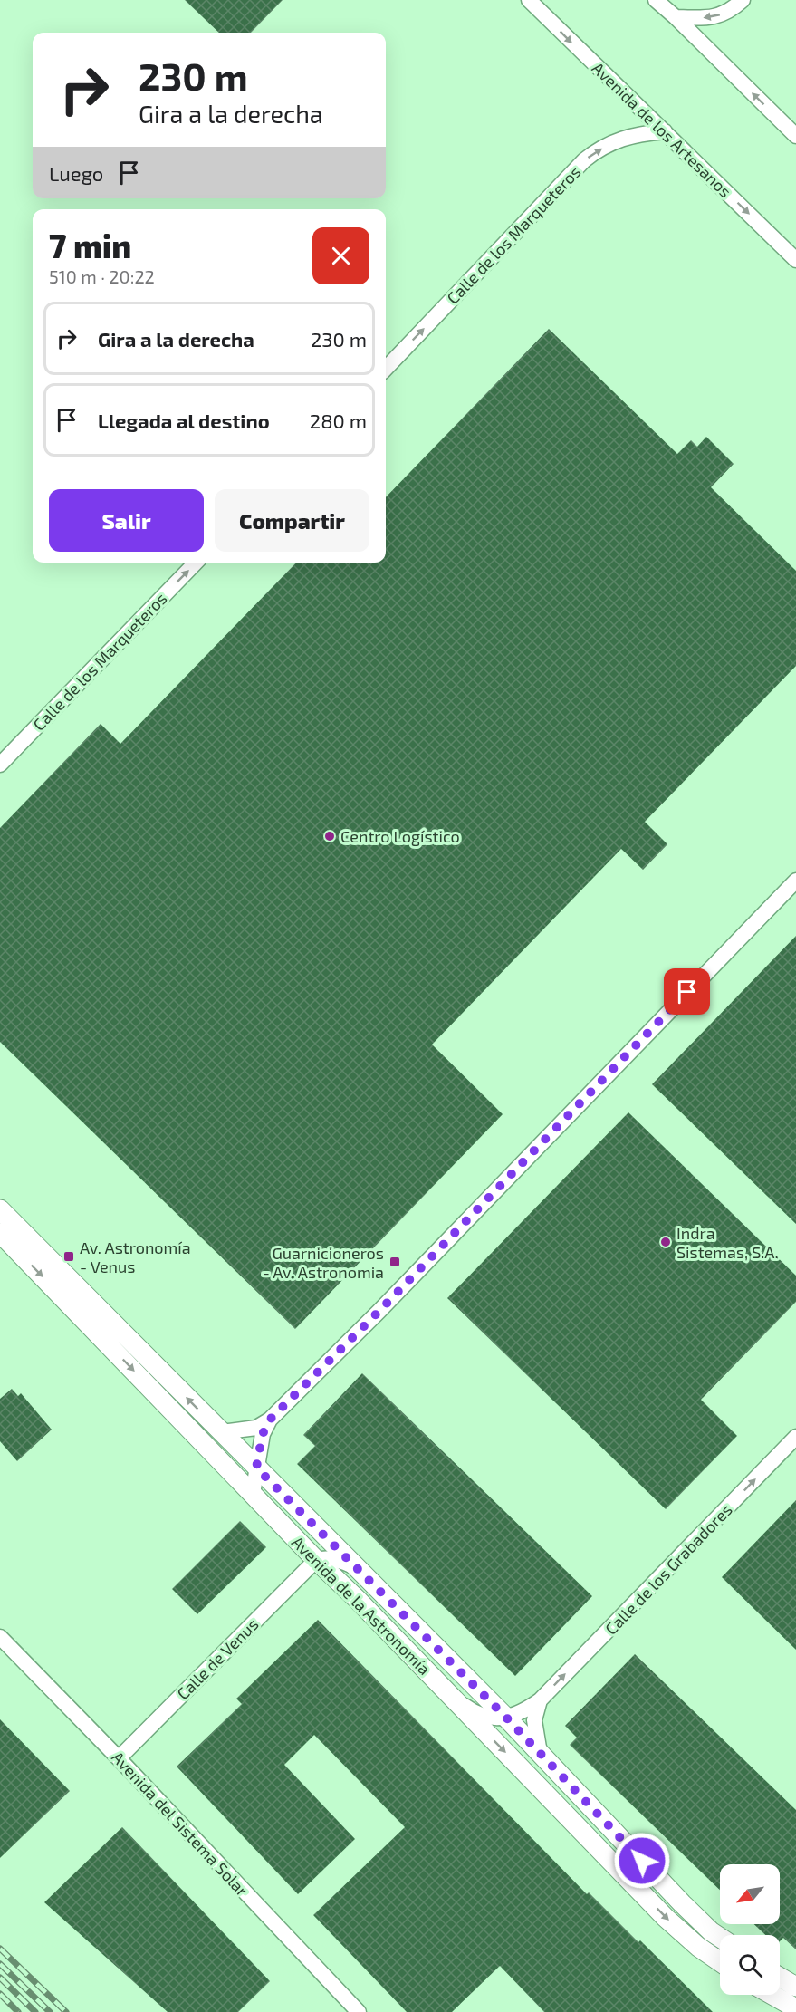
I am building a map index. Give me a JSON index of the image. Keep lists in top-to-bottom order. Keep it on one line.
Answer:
{"streets":{"street":["Avenida de los Artesanos","Calle de los Marqueteros","Calle de los Grabadores","Avenida de la Astronomía","Calle de Venus","Avenida del Sistema Solar"]},"crossings":[["Avenida de los Artesanos","Calle de los Marqueteros"],["Calle de los Grabadores","Avenida de la Astronomía"],["Avenida de la Astronomía","Calle de Venus"],["Calle de Venus","Avenida del Sistema Solar"]],"one_way":["Calle de los Marqueteros","Calle de los Grabadores"],"places":{"other":["Centro Logístico","Indra Sistemas, S.A."],"transit":["Av. Astronomía - Venus","Guarnicioneros - Av. Astronomia"]},"north":"bottom left","page":{"turn":["230 m","Gira a la derecha"],"then":"Luego","heading":["7 min","510 m · 20:22"],"list":[{"name":"Gira a la derecha","value":"230 m"},{"name":"Llegada al destino","value":"280 m"}],"buttons":["Salir","Compartir"]}}
